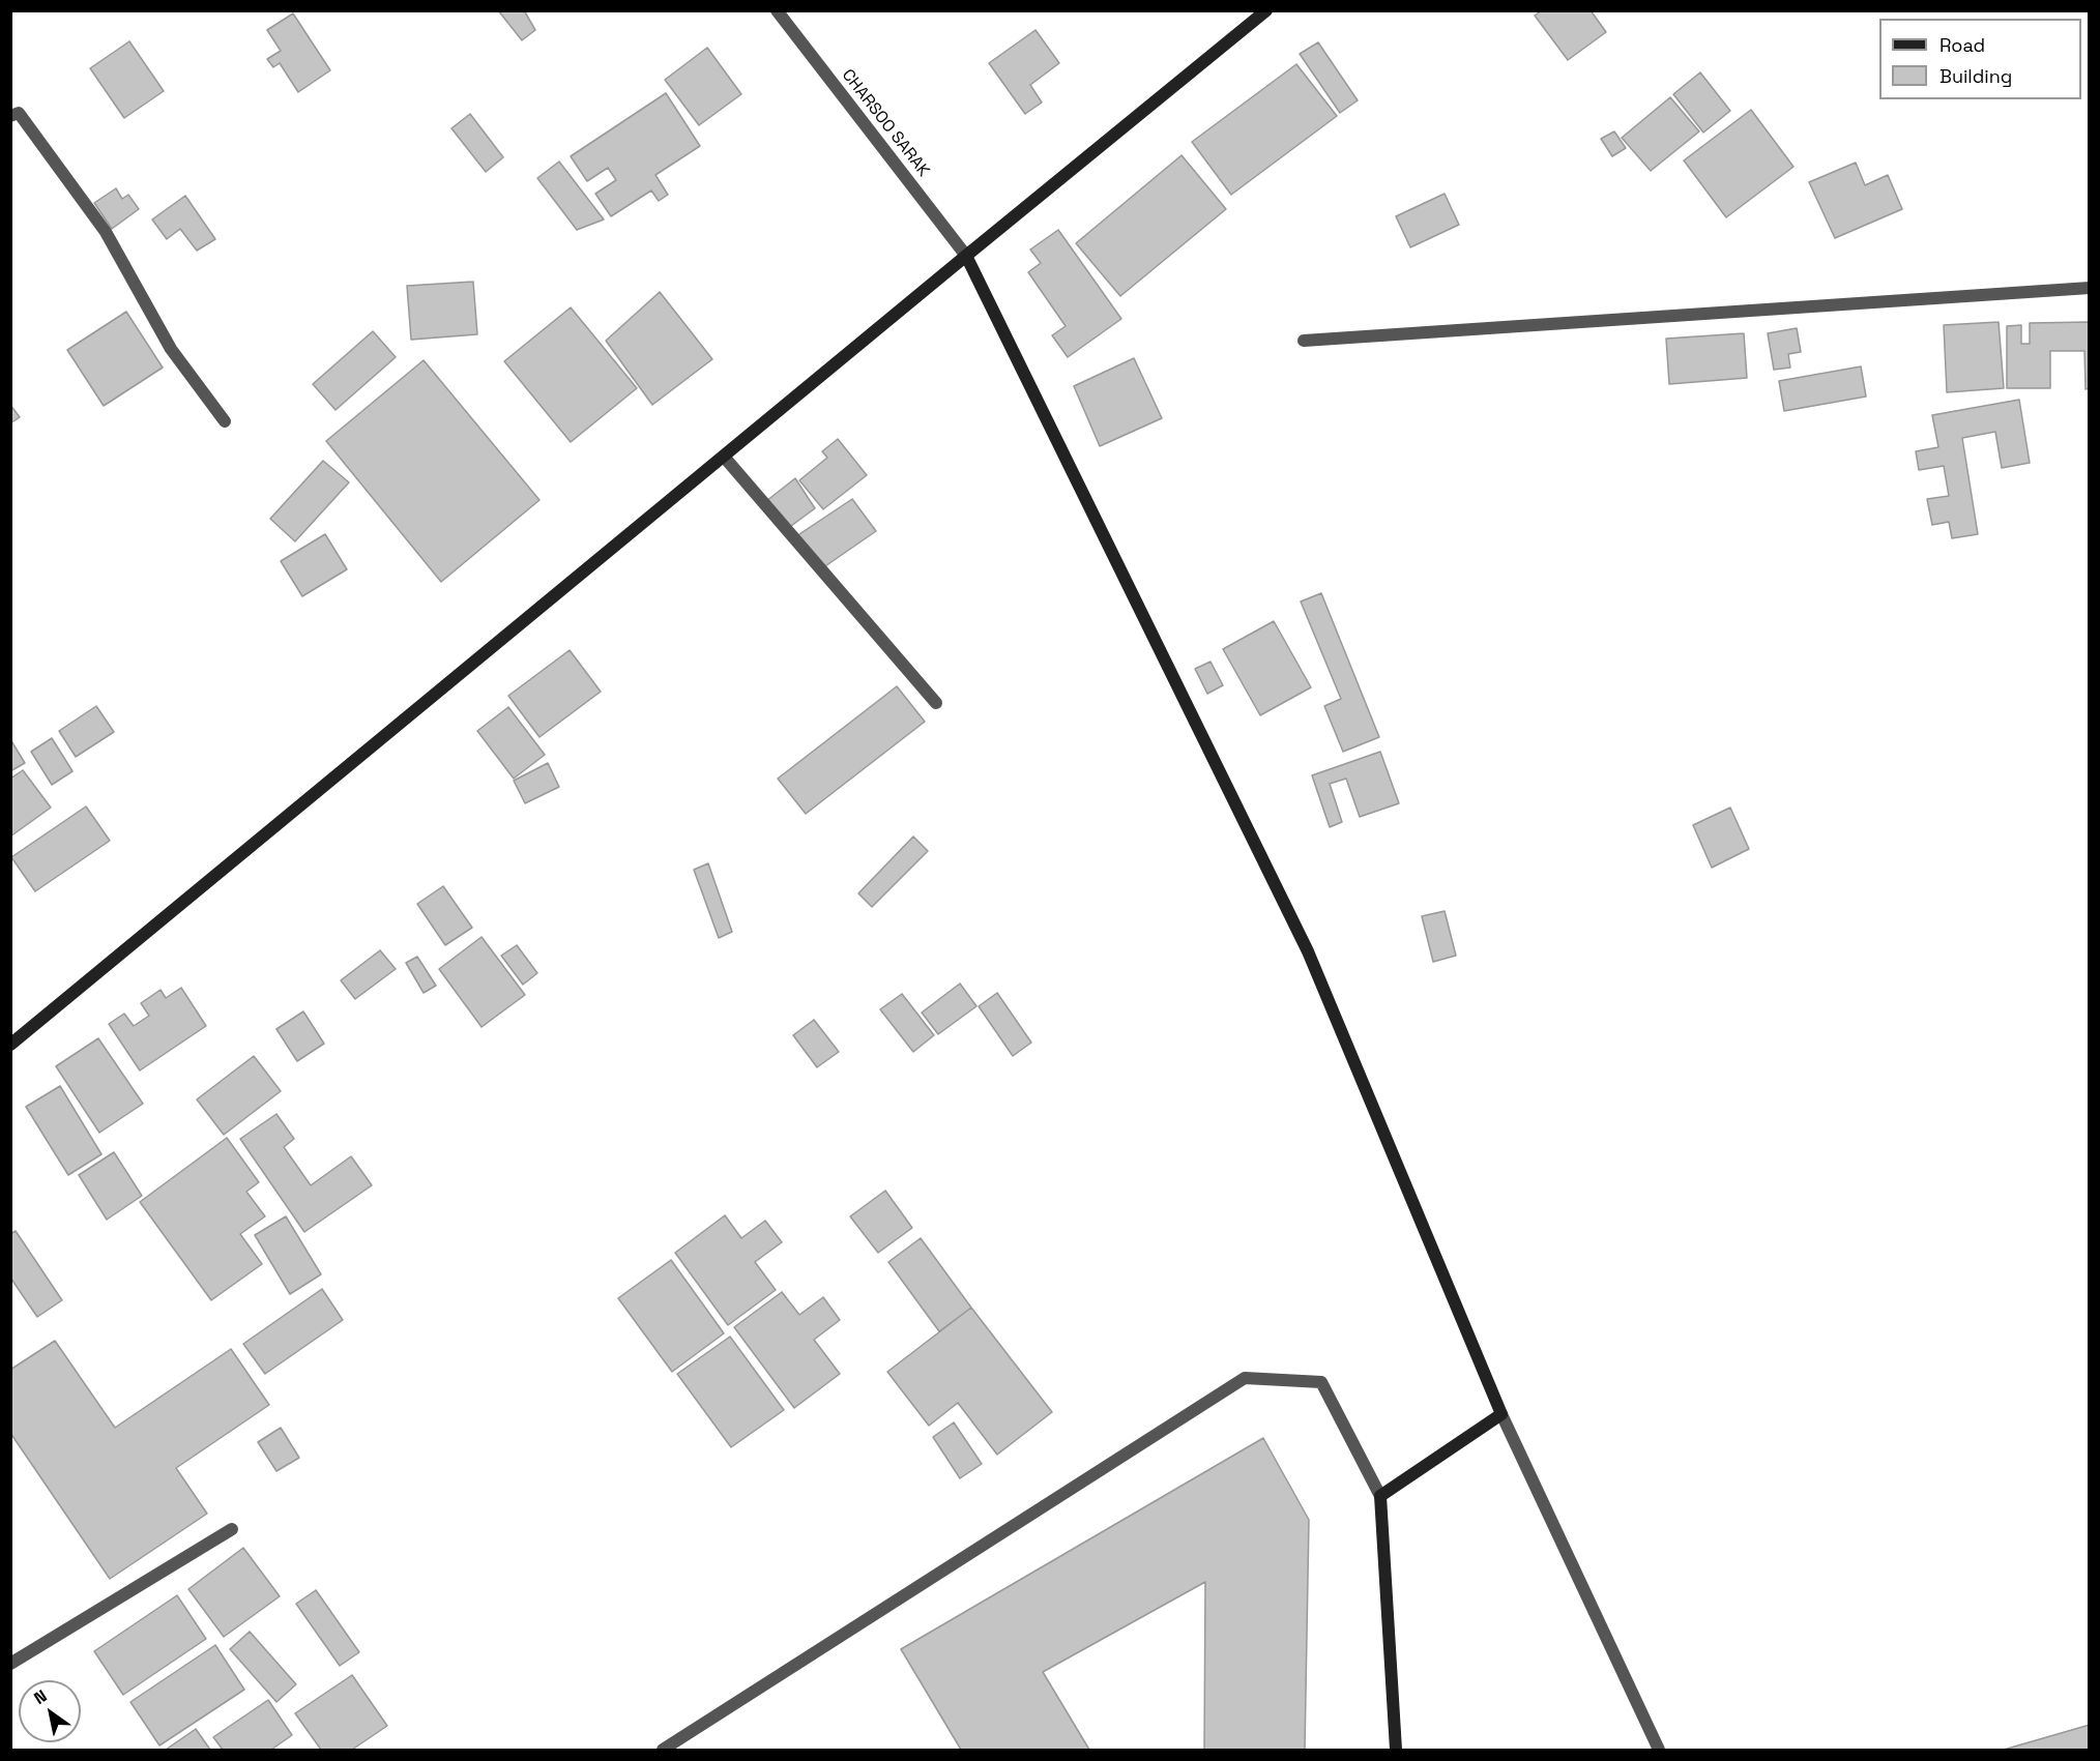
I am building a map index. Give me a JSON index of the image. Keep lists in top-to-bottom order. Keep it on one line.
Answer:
{"streets":{"street":["CHARSOO SARAK"]},"legend":["Road","Building"],"north":"top left"}
